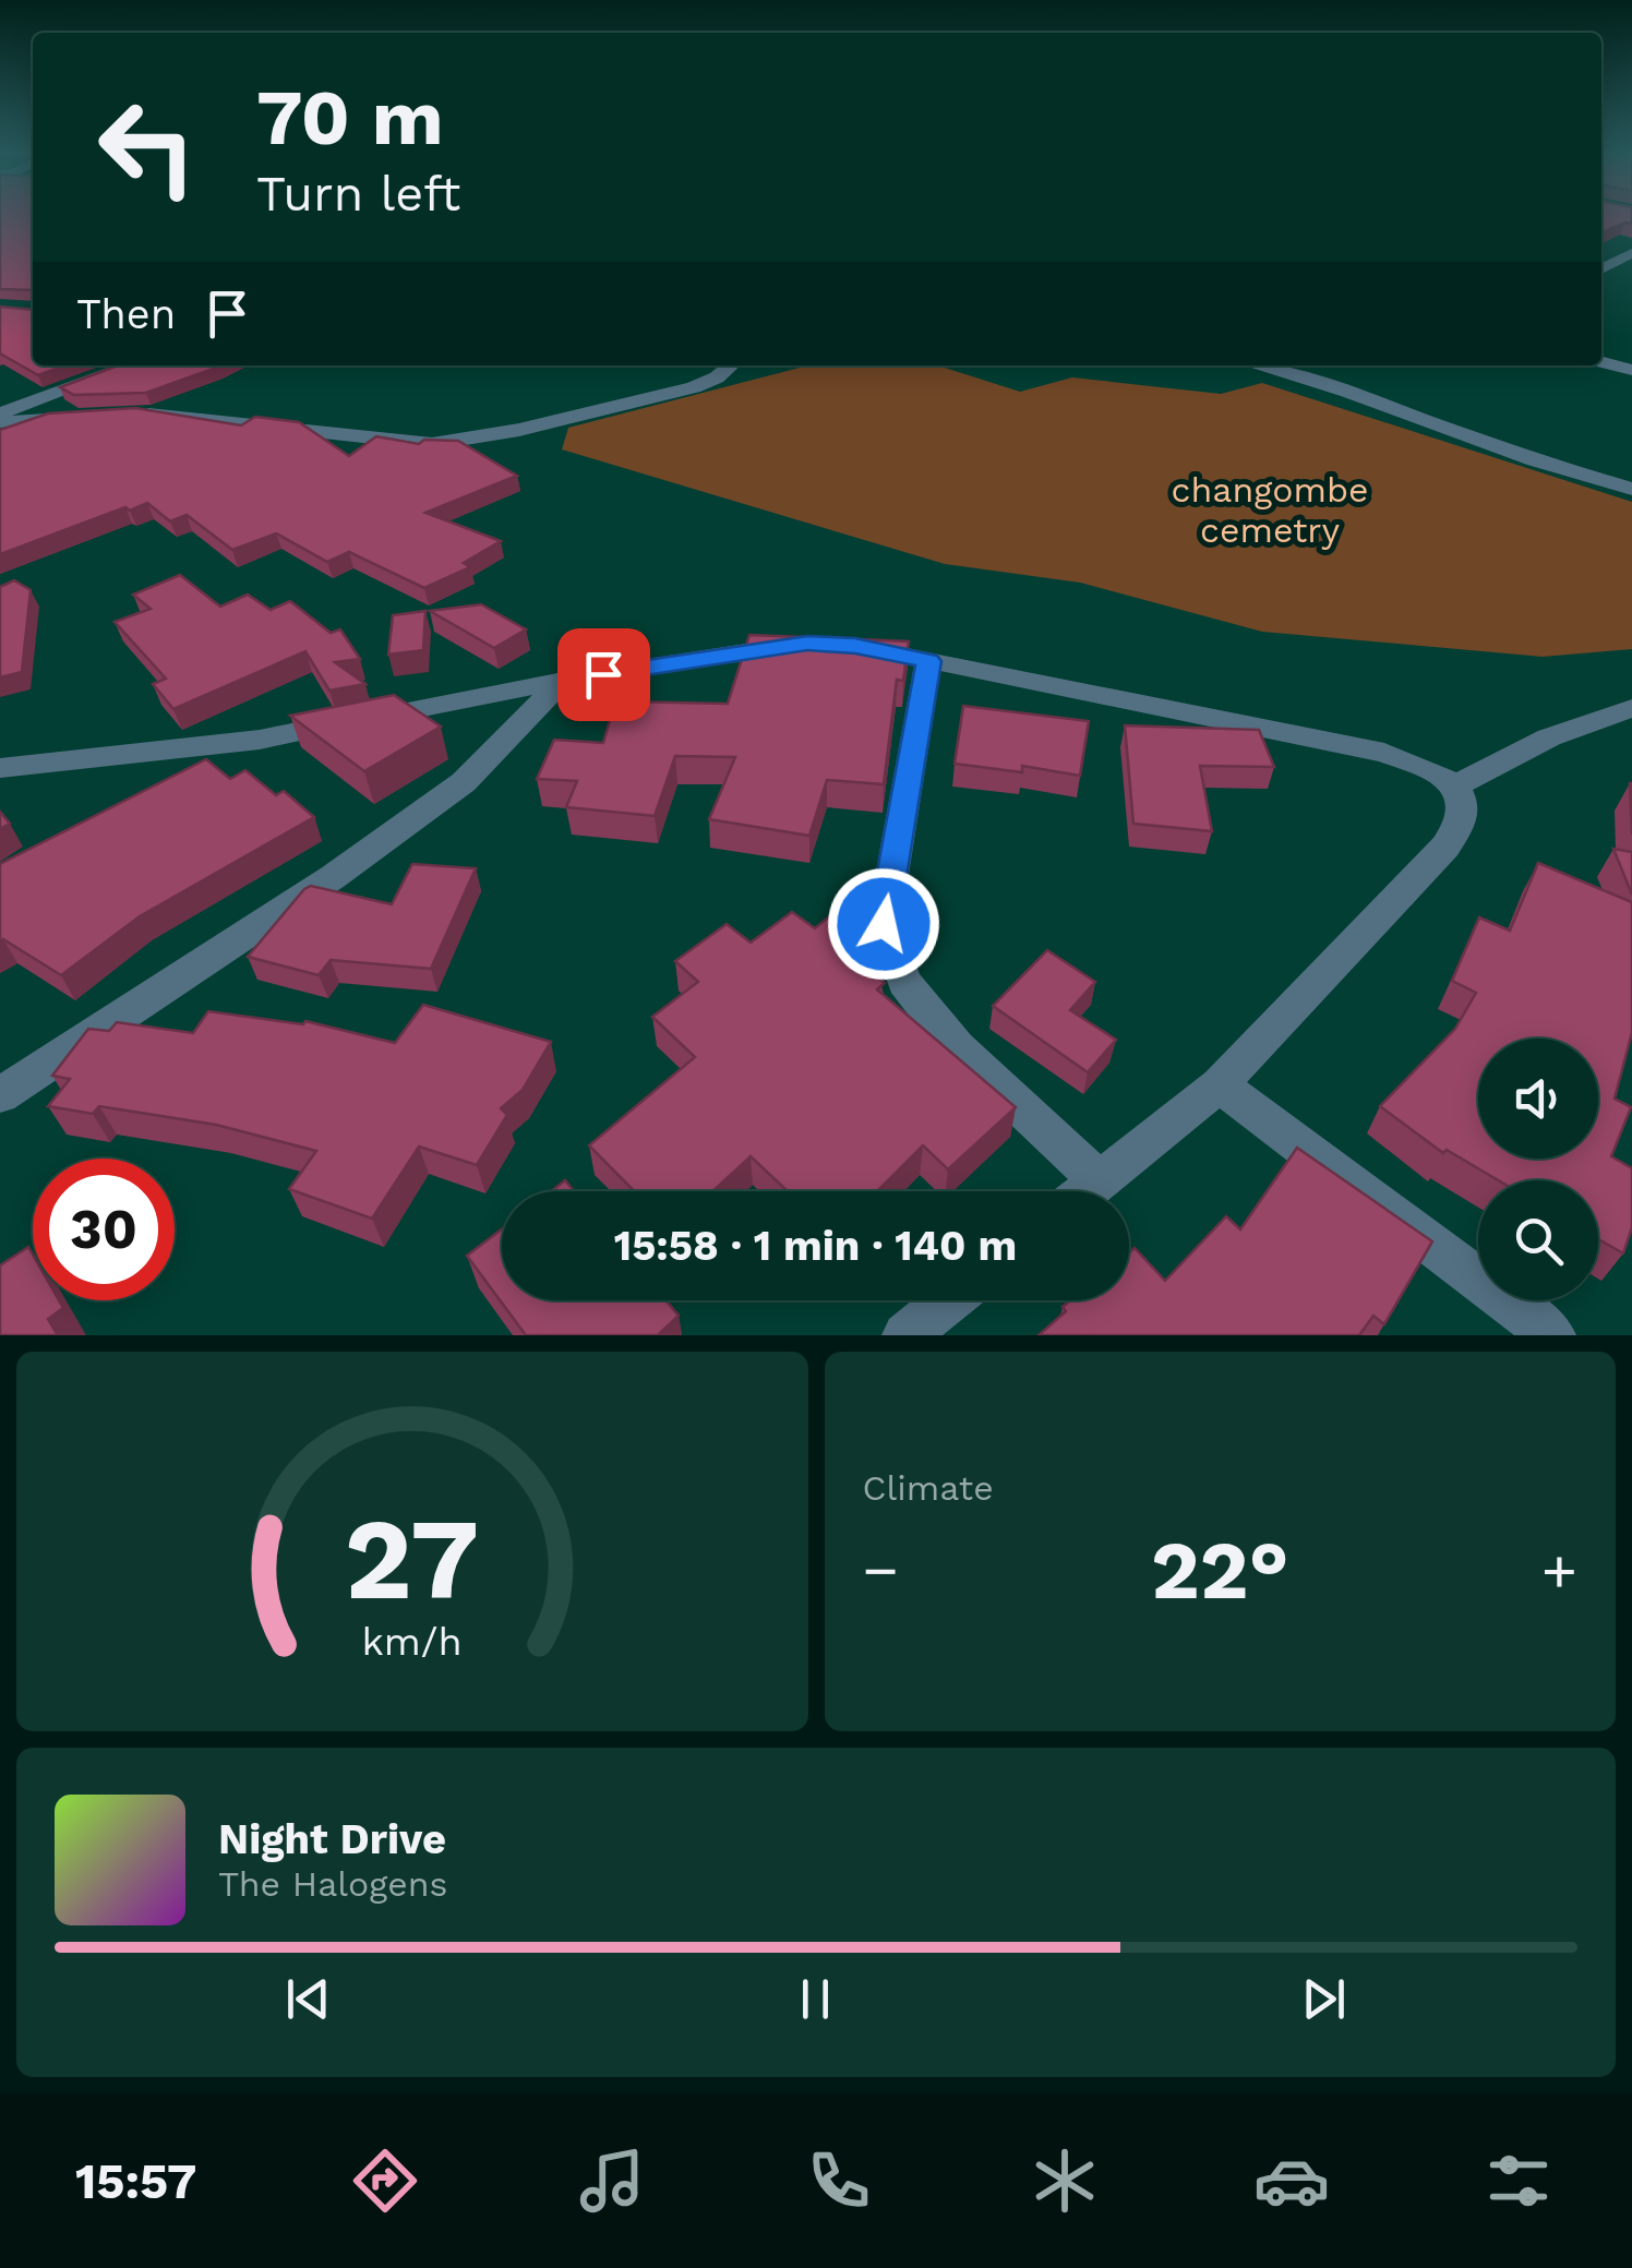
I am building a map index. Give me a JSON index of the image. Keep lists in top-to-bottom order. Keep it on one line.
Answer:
{"parks":["changombe cemetry"],"page":{"turn":["70 m","Turn left"],"then":"Then","limit":"30","trip":"15:58 · 1 min · 140 m","tile":"Climate","heat":["−","22°","+"],"song":["Night Drive","The Halogens"],"tabs":"15:57","gauge":["27","km/h"]}}
